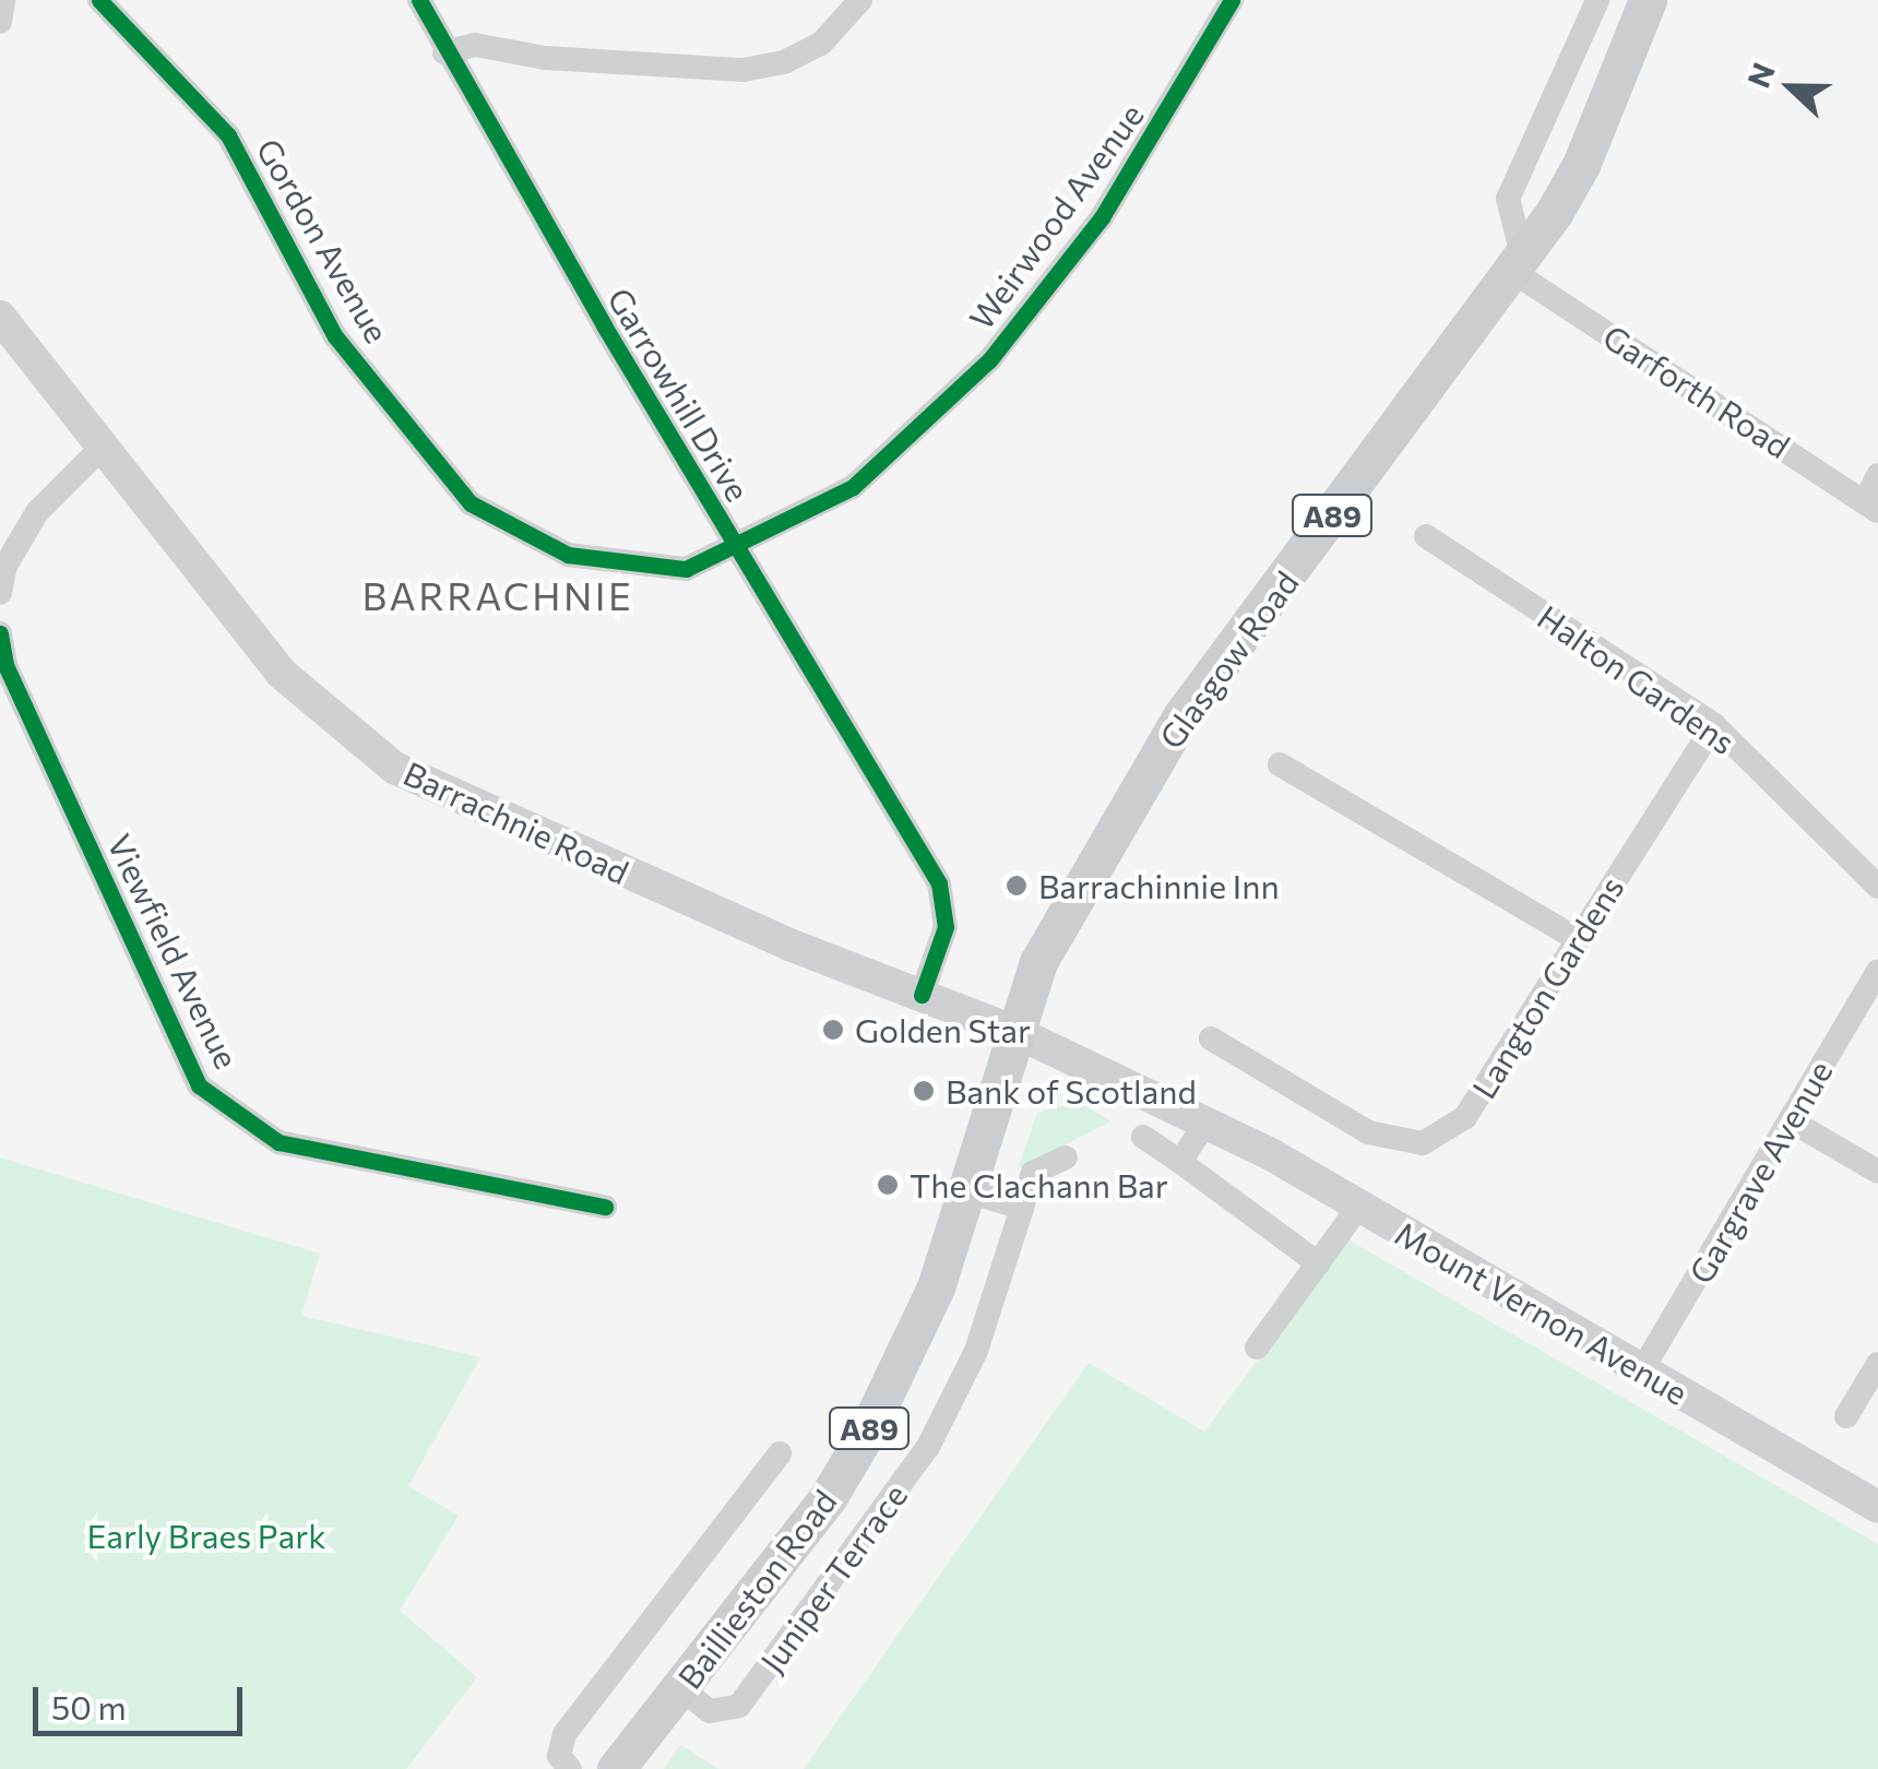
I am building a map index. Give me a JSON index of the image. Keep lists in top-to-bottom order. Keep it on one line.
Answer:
{"streets":{"main road":["A89","Glasgow Road","Barrachnie Road","Mount Vernon Avenue","Baillieston Road"],"street":["Weirwood Avenue","Gordon Avenue","Garforth Road","Garrowhill Drive","Halton Gardens","Viewfield Avenue","Langton Gardens","Gargrave Avenue","Juniper Terrace"]},"crossings":[["Weirwood Avenue","Gordon Avenue"],["Weirwood Avenue","Garrowhill Drive"],["Gordon Avenue","Garrowhill Drive"],["Garforth Road","Glasgow Road"],["Garrowhill Drive","Barrachnie Road"],["Glasgow Road","Barrachnie Road"],["Glasgow Road","Mount Vernon Avenue"],["Glasgow Road","Baillieston Road"],["Halton Gardens","Langton Gardens"],["Barrachnie Road","Mount Vernon Avenue"],["Barrachnie Road","Baillieston Road"],["Gargrave Avenue","Mount Vernon Avenue"],["Mount Vernon Avenue","Baillieston Road"],["Juniper Terrace","Baillieston Road"]],"districts":["BARRACHNIE"],"parks":["Early Braes Park"],"places":["Barrachinnie Inn","Golden Star","Bank of Scotland","The Clachann Bar"],"scale_bar":"50 m","north":"left"}
